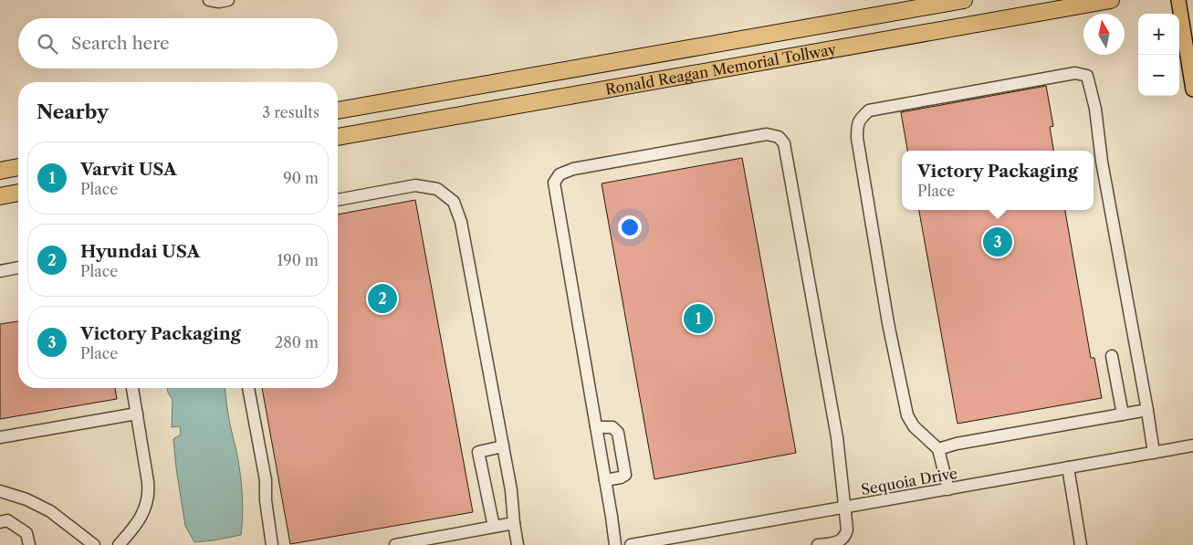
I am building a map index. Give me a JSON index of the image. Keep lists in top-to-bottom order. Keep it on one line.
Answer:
{"streets":{"highway":["Ronald Reagan Memorial Tollway"],"street":["Sequoia Drive"]},"north":"top","page":{"map_buttons":["+","−"],"search":"Search here","heading":["Nearby","3 results"],"list":[{"mark":"1","name":"Varvit USA","note":"Place","value":"90 m"},{"mark":"2","name":"Hyundai USA","note":"Place","value":"190 m"},{"mark":"3","name":"Victory Packaging","note":"Place","value":"280 m"}],"popup":["Victory Packaging","Place"],"pins":["3","2","1"]}}
